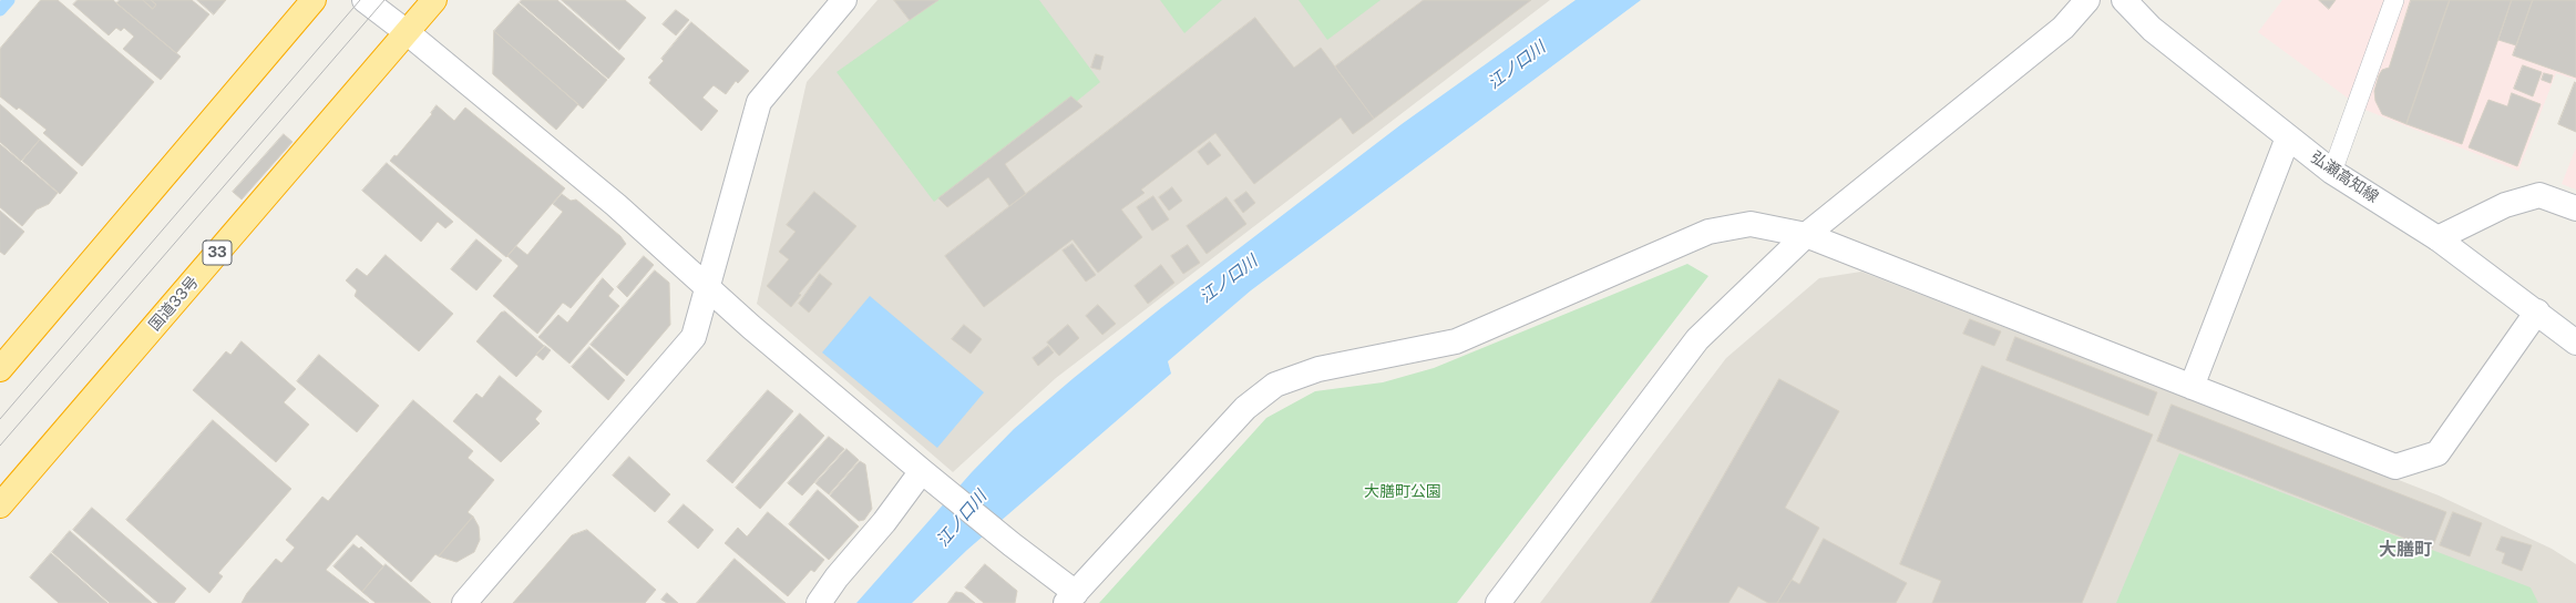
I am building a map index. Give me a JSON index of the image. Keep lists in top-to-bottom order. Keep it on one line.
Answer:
{"streets":{"highway":["33","国道33号"],"street":["弘瀬高知線"]},"districts":["大膳町"],"water":["江ノ口川"],"parks":["大膳町公園"]}
